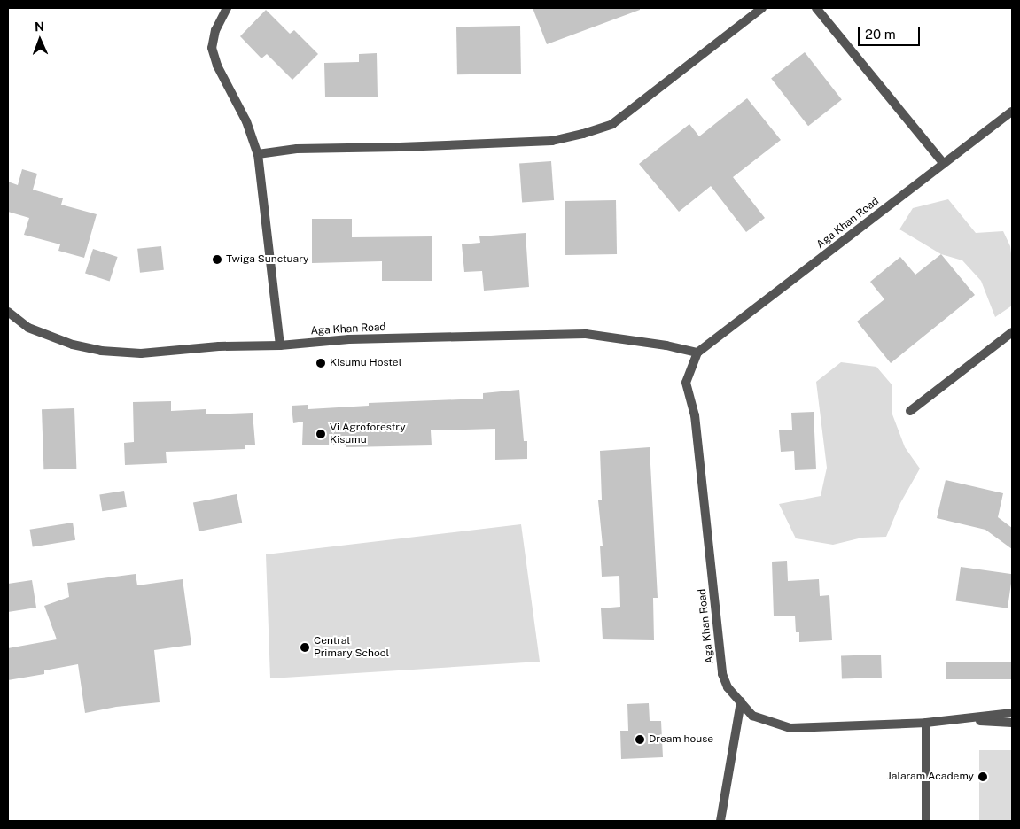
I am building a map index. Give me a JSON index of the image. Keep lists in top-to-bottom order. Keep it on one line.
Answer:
{"streets":{"street":["Aga Khan Road"]},"places":["Twiga Sunctuary","Kisumu Hostel","Vi Agroforestry Kisumu","Central Primary School","Dream house","Jalaram Academy"],"scale_bar":"20 m","north":"top"}
